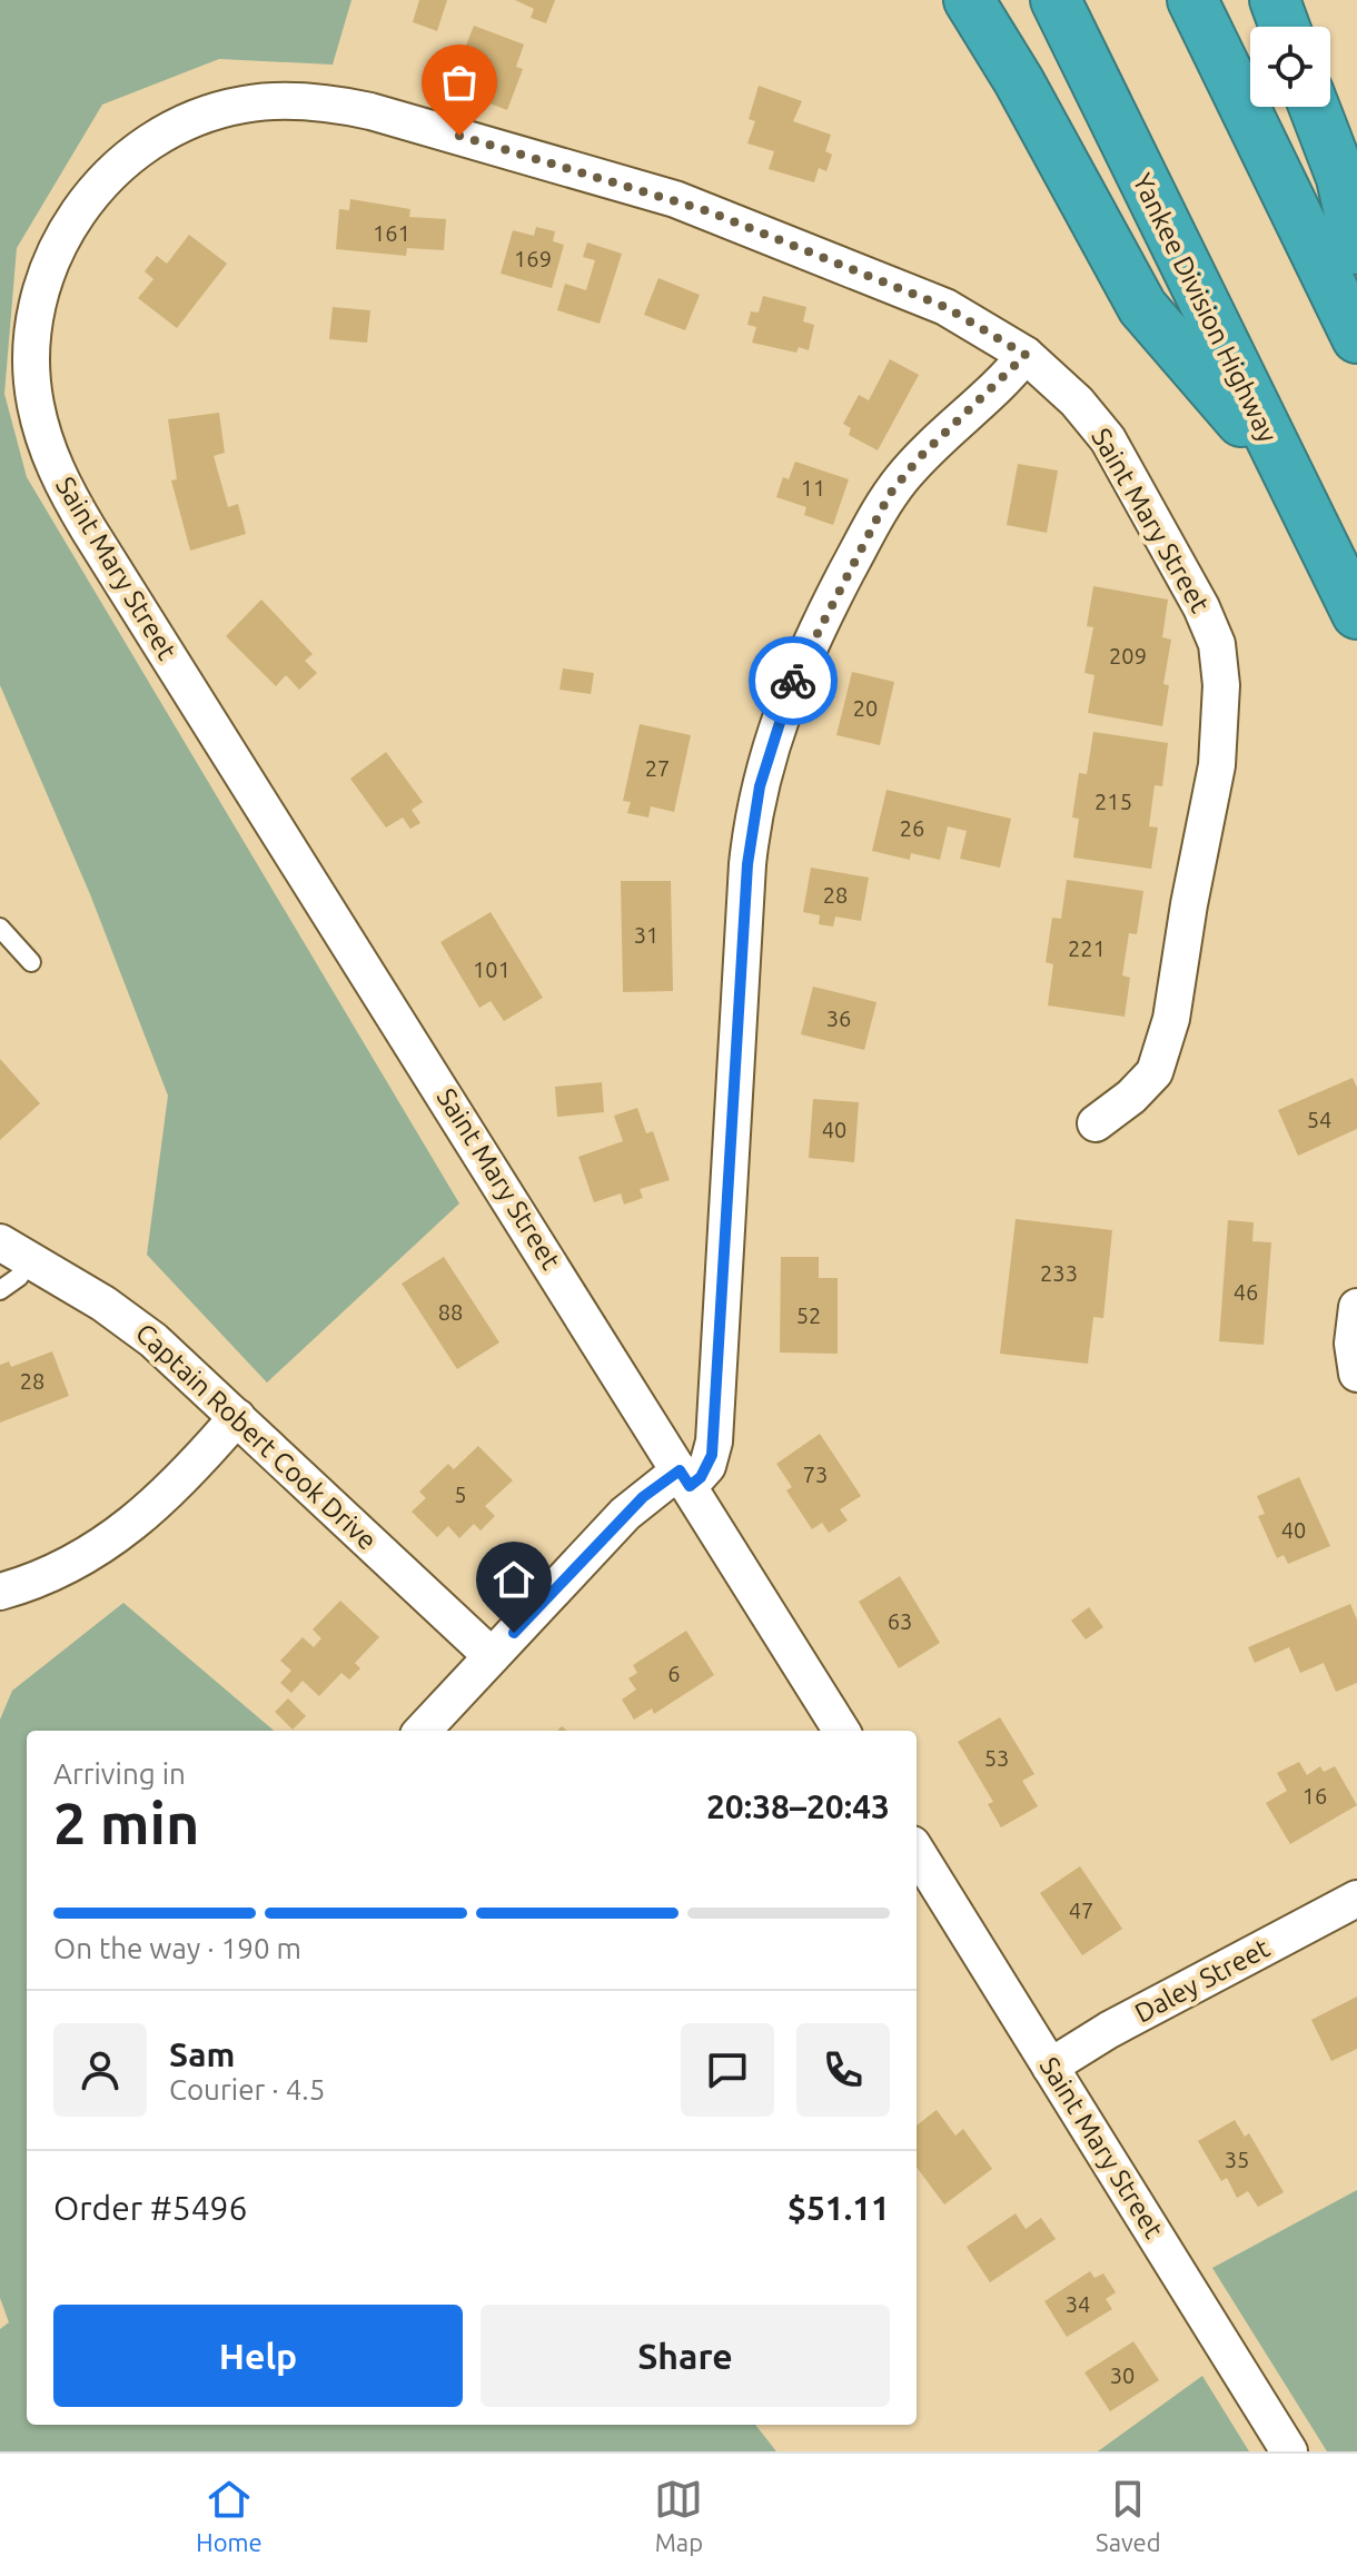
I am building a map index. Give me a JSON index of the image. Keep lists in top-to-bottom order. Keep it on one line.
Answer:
{"streets":{"highway":["Yankee Division Highway"],"street":["Saint Mary Street","Captain Robert Cook Drive","Daley Street"]},"crossings":[["Saint Mary Street","Daley Street"]],"house_numbers":["161","169","11","209","20","27","215","26","28","31","221","101","36","54","40","233","46","88","52","28","73","5","40","63","6","53","16","47","35","34","30"],"page":{"heading":["2 min","Arriving in","20:38–20:43"],"panel":["Sam","Courier · 4.5","Order #5496","$51.11"],"bar":"On the way · 190 m","buttons":["Help","Share"],"tabs":["Home","Map","Saved"]}}
